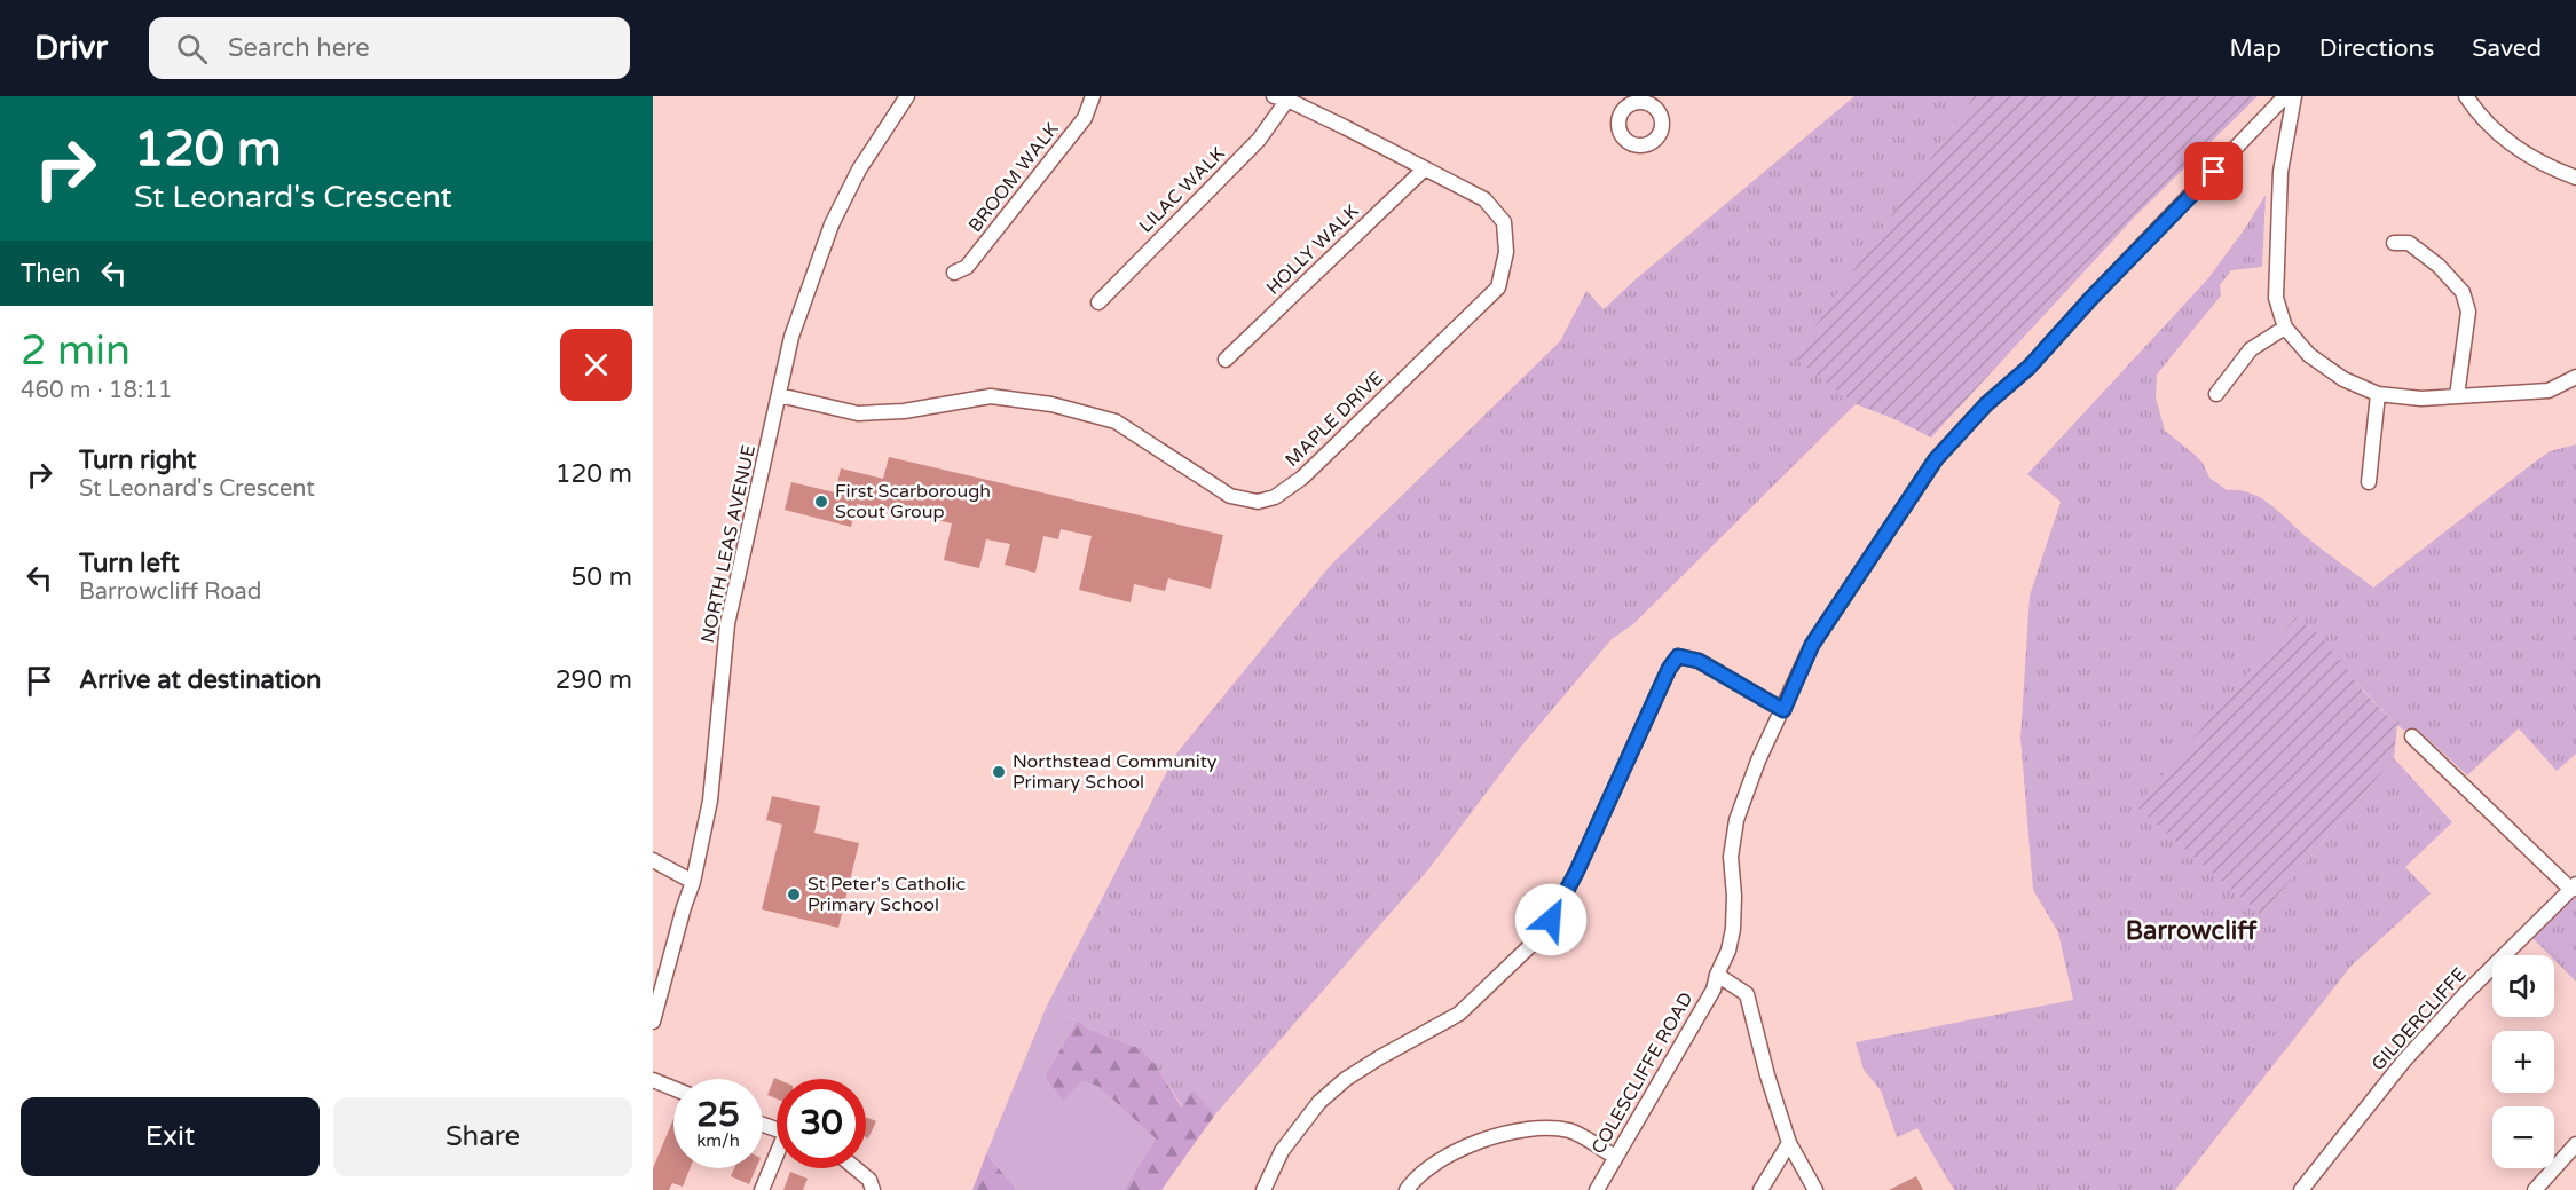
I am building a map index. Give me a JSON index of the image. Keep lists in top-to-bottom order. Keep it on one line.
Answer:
{"streets":{"street":["BROOM WALK","LILAC WALK","HOLLY WALK","MAPLE DRIVE","NORTH LEAS AVENUE","GILDERCLIFFE","COLESCLIFFE ROAD"]},"crossings":[["LILAC WALK","MAPLE DRIVE"],["HOLLY WALK","MAPLE DRIVE"],["MAPLE DRIVE","NORTH LEAS AVENUE"]],"districts":["Barrowcliff"],"places":["First Scarborough Scout Group","Northstead Community Primary School","St Peter's Catholic Primary School"],"page":{"header":"Drivr","search":"Search here","nav":["Map","Directions","Saved"],"turn":["120 m","St Leonard's Crescent"],"then":"Then","heading":["2 min","460 m · 18:11"],"list":[{"name":"Turn right","note":"St Leonard's Crescent","value":"120 m"},{"name":"Turn left","note":"Barrowcliff Road","value":"50 m"},{"name":"Arrive at destination","value":"290 m"}],"map_buttons":["+","−"],"speed":"25 km/h","limit":"30","buttons":["Exit","Share"]}}
